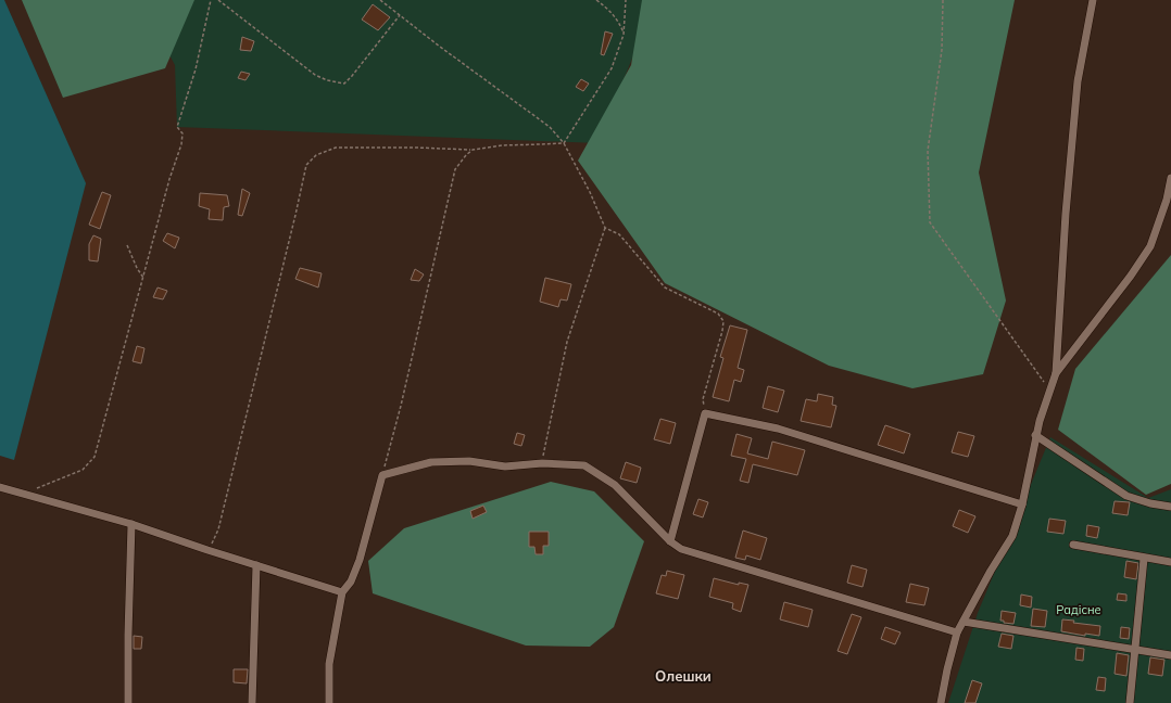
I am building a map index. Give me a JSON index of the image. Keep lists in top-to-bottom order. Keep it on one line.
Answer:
{"districts":["Олешки"],"parks":["Радісне"]}
